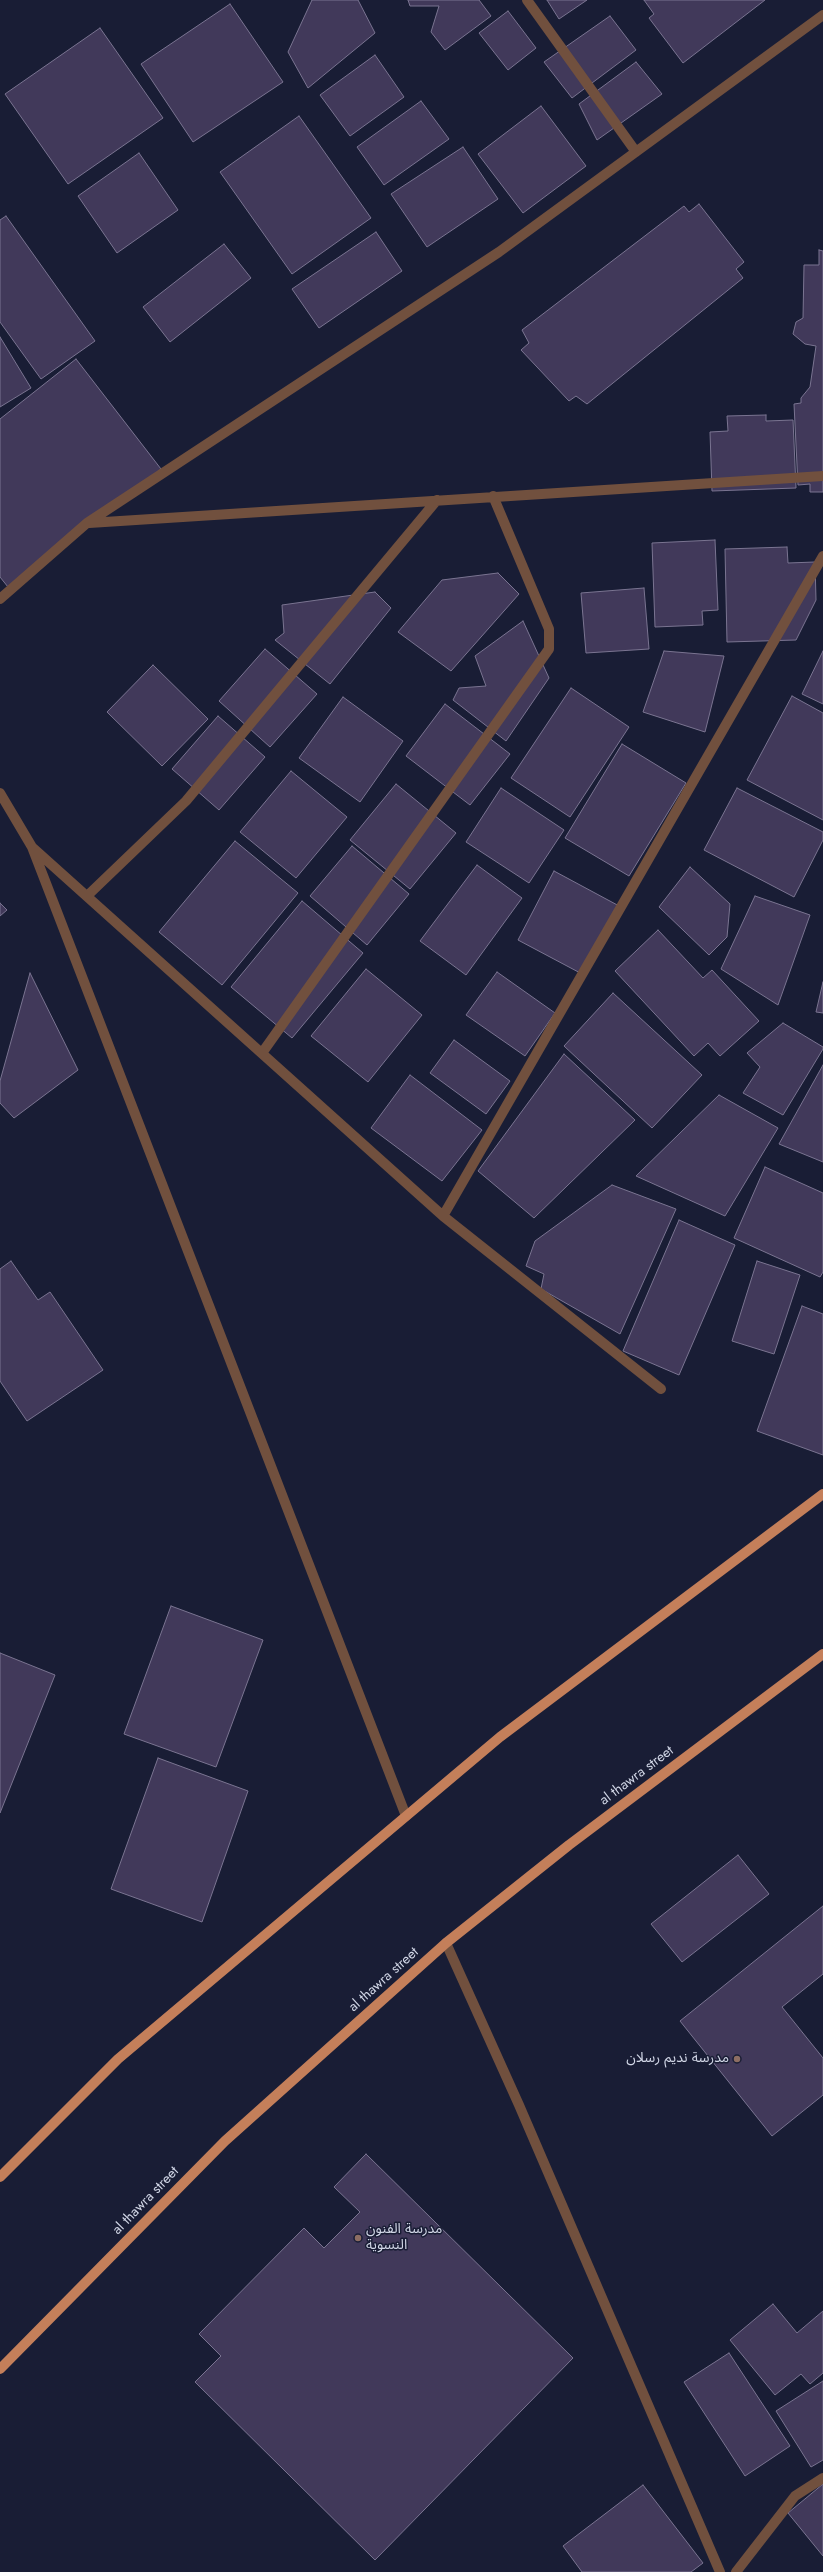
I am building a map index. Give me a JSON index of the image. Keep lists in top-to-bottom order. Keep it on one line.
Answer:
{"streets":{"main road":["al thawra street"]},"places":["مدرسة نديم رسلان","مدرسة الفنون النسوية"]}
